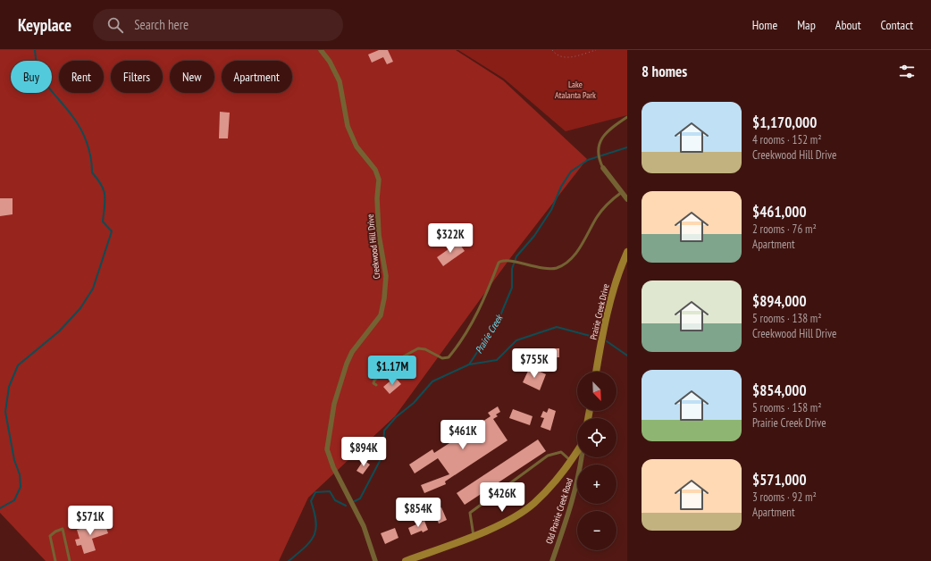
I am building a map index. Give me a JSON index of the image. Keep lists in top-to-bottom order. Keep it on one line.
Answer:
{"streets":{"main road":["Prairie Creek Drive"],"street":["Creekwood Hill Drive","Old Prairie Creek Road"]},"water":["Prairie Creek"],"parks":["Lake Atalanta Park"],"north":"bottom right","page":{"header":"Keyplace","search":"Search here","nav":["Home","Map","About","Contact"],"heading":"8 homes","chip":["Buy","Rent","Filters","New","Apartment"],"list":[{"name":"$1,170,000","note":"4 rooms · 152 m² · Creekwood Hill Drive"},{"name":"$461,000","note":"2 rooms · 76 m² · Apartment"},{"name":"$894,000","note":"5 rooms · 138 m² · Creekwood Hill Drive"},{"name":"$854,000","note":"5 rooms · 158 m² · Prairie Creek Drive"},{"name":"$571,000","note":"3 rooms · 92 m² · Apartment"}],"price":["$322K","$755K","$1.17M","$461K","$894K","$426K","$854K","$571K"],"map_buttons":["+","−"]}}
